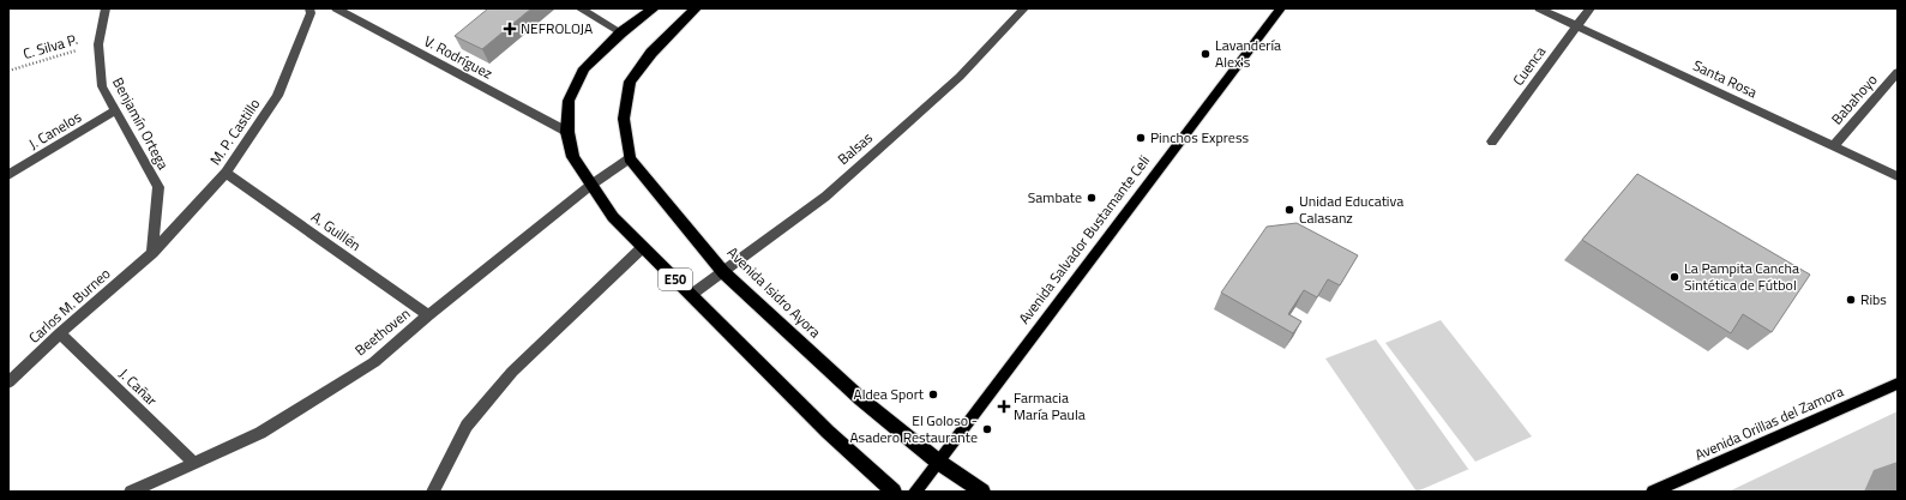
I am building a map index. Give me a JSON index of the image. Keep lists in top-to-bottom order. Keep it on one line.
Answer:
{"streets":{"highway":["E50","Avenida Isidro Ayora"],"main road":["Avenida Salvador Bustamante Celi","Avenida Orillas del Zamora"],"street":["V. Rodríguez","Cuenca","Santa Rosa","Babahoyo","Benjamín Ortega","J. Canelos","M. P. Castillo","Balsas","A. Guillén","Carlos M. Burneo","Beethoven","J. Cañar"],"path":["C. Silva P."]},"crossings":[["C. Silva P.","Benjamín Ortega"],["V. Rodríguez","E50"],["Cuenca","Santa Rosa"],["Santa Rosa","Babahoyo"],["Benjamín Ortega","J. Canelos"],["Benjamín Ortega","M. P. Castillo"],["Benjamín Ortega","Carlos M. Burneo"],["M. P. Castillo","A. Guillén"],["M. P. Castillo","Carlos M. Burneo"],["Balsas","E50"],["Balsas","Avenida Isidro Ayora"],["A. Guillén","Beethoven"],["Avenida Salvador Bustamante Celi","Avenida Isidro Ayora"],["E50","Beethoven"],["Avenida Isidro Ayora","Beethoven"],["Carlos M. Burneo","J. Cañar"],["Beethoven","J. Cañar"]],"places":{"health":["NEFROLOJA","Farmacia María Paula"],"other":["Lavandería Alex's","Pinchos Express","Sambate","Unidad Educativa Calasanz","La Pampita Cancha Sintética de Fútbol","Ribs","Aldea Sport","El Goloso - Asadero Restaurante"]}}
